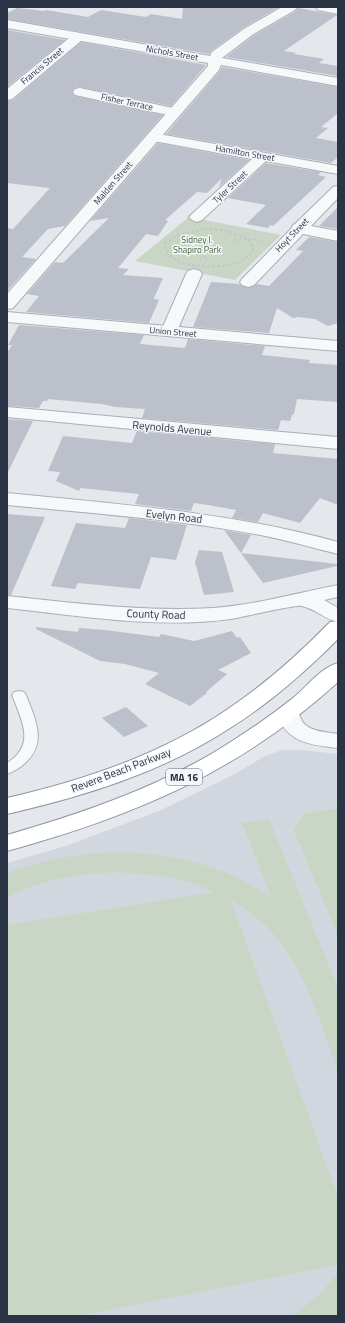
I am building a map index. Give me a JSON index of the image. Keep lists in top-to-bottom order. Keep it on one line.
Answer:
{"streets":{"highway":["Revere Beach Parkway","MA 16"],"street":["Nichols Street","Francis Street","Fisher Terrace","Hamilton Street","Malden Street","Tyler Street","Hoyt Street","Union Street","Reynolds Avenue","Evelyn Road","County Road"]},"crossings":[["Nichols Street","Francis Street"],["Nichols Street","Malden Street"],["Fisher Terrace","Malden Street"],["Hamilton Street","Malden Street"],["Hamilton Street","Tyler Street"]],"parks":["Sidney I. Shapiro Park"]}
